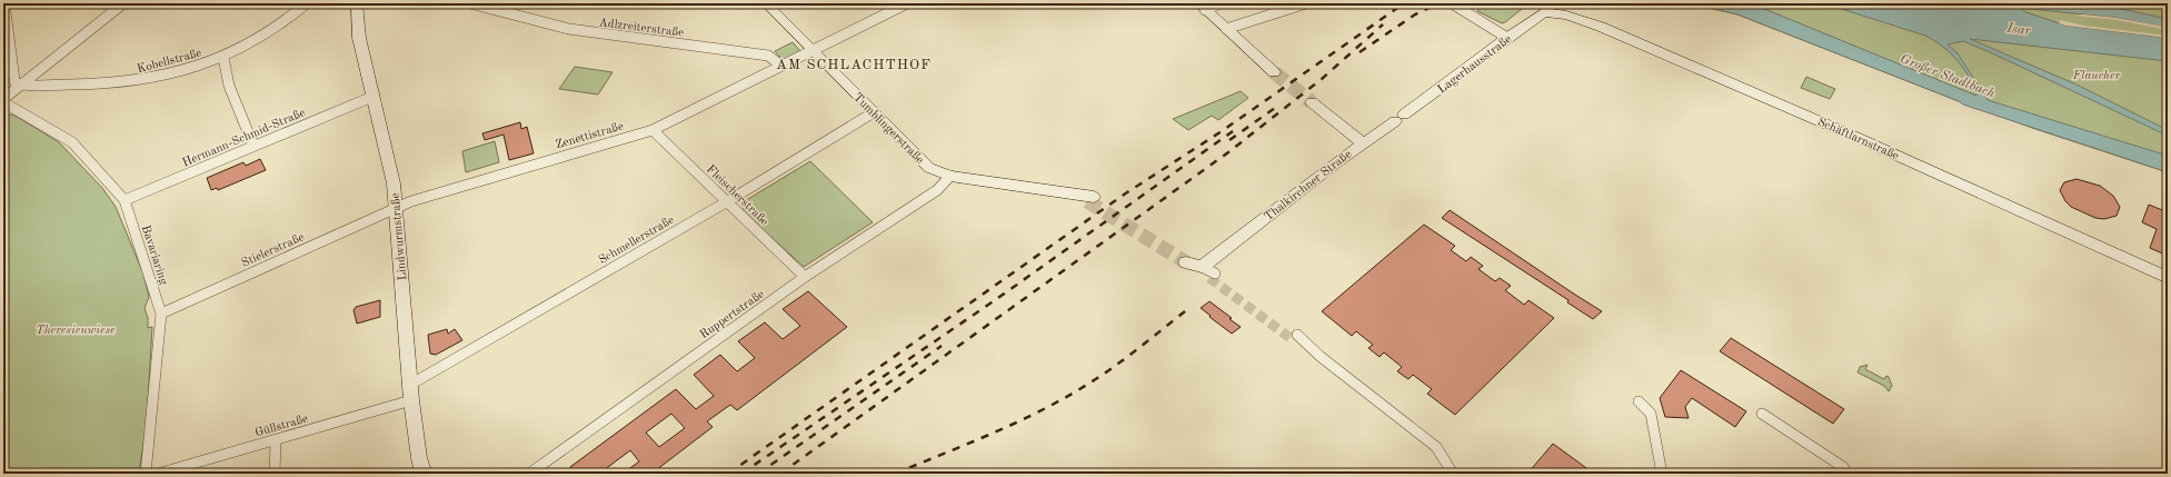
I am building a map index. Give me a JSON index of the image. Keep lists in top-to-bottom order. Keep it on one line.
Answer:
{"streets":{"main road":["Lagerhausstraße","Tumblingerstraße","Schäftlarnstraße","Thalkirchner Straße","Lindwurmstraße"],"street":["Adlzreiterstraße","Kobellstraße","Zenettistraße","Hermann-Schmid-Straße","Fleischerstraße","Schmellerstraße","Stielerstraße","Bavariaring","Ruppertstraße","Güllstraße"]},"crossings":[["Adlzreiterstraße","Zenettistraße"],["Lagerhausstraße","Schäftlarnstraße"],["Lagerhausstraße","Thalkirchner Straße"],["Tumblingerstraße","Zenettistraße"],["Tumblingerstraße","Schmellerstraße"],["Tumblingerstraße","Ruppertstraße"],["Zenettistraße","Fleischerstraße"],["Zenettistraße","Lindwurmstraße"],["Zenettistraße","Stielerstraße"],["Hermann-Schmid-Straße","Lindwurmstraße"],["Hermann-Schmid-Straße","Bavariaring"],["Fleischerstraße","Schmellerstraße"],["Fleischerstraße","Ruppertstraße"],["Lindwurmstraße","Schmellerstraße"],["Lindwurmstraße","Stielerstraße"],["Lindwurmstraße","Güllstraße"],["Schmellerstraße","Güllstraße"],["Stielerstraße","Bavariaring"]],"districts":["AM SCHLACHTHOF"],"water":["Isar","Großer Stadtbach"],"parks":["Flaucher","Theresienwiese"]}
